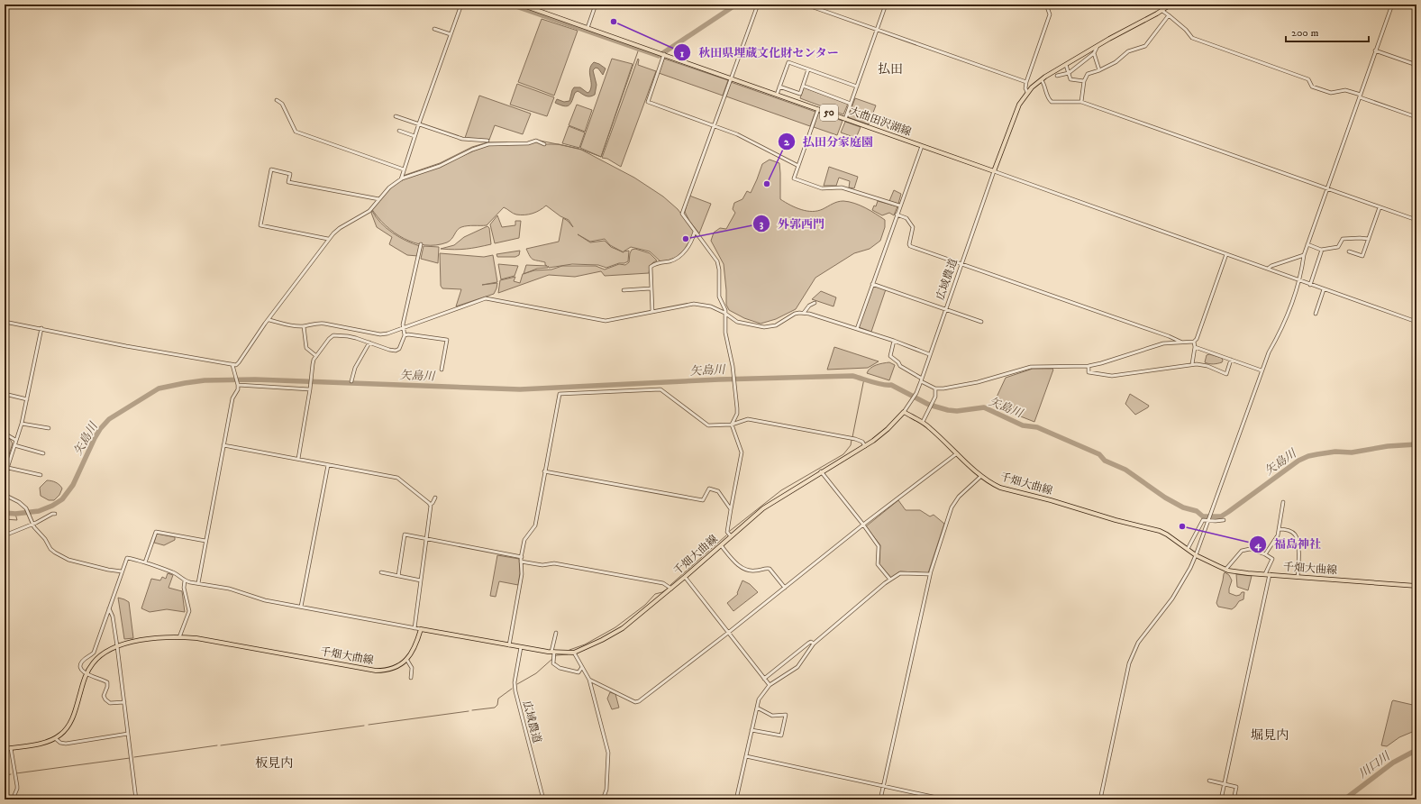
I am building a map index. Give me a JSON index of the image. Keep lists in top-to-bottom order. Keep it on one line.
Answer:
{"streets":{"main road":["50","大曲田沢湖線","千畑大曲線"],"street":["広域農道"]},"crossings":[["大曲田沢湖線","広域農道"],["広域農道","千畑大曲線"]],"districts":["払田","堀見内","板見内"],"water":["矢島川","川口川"],"places":["秋田県埋蔵文化財センター","払田分家庭園","外郭西門","福島神社"],"scale_bar":"200 m"}
